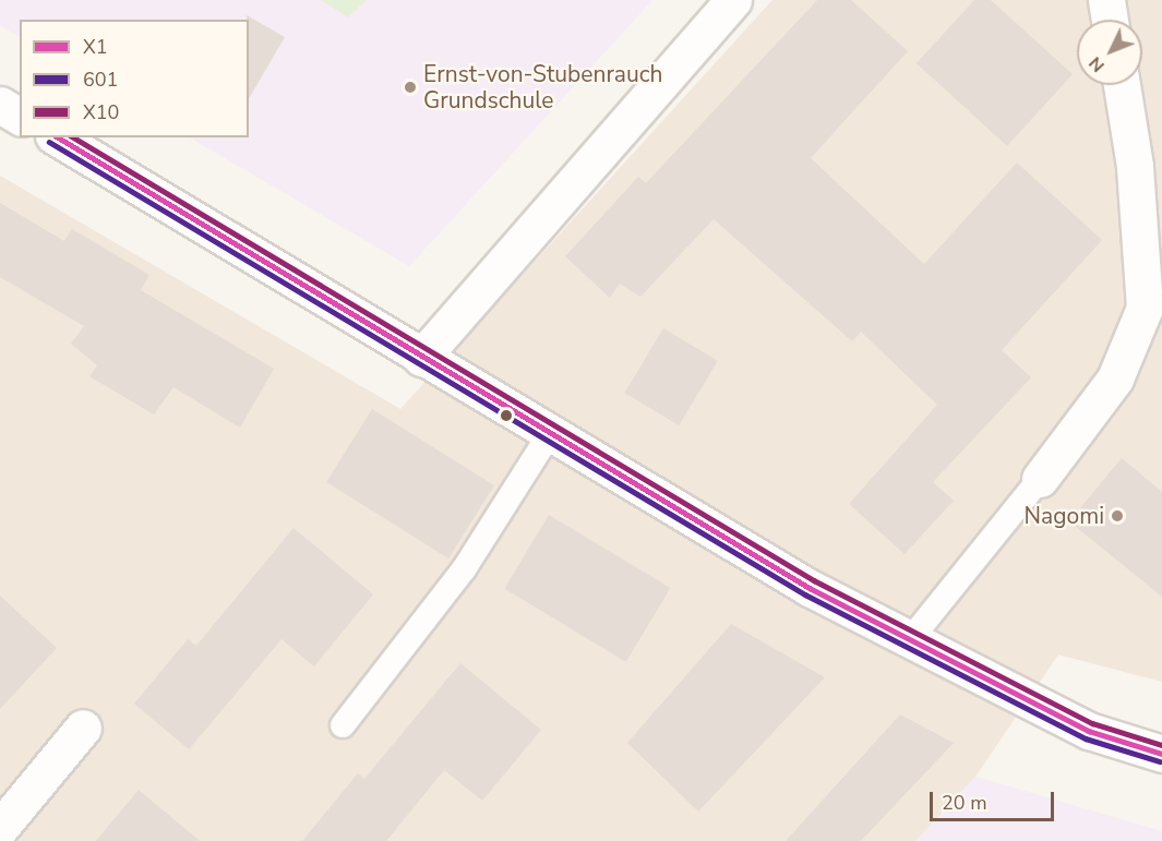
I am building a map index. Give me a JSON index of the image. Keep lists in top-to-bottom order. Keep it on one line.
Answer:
{"places":["Ernst-von-Stubenrauch Grundschule","Nagomi"],"lines":["transit line X1","transit line X10","transit line 601"],"legend":["X1","601","X10"],"scale_bar":"20 m","north":"bottom left"}
